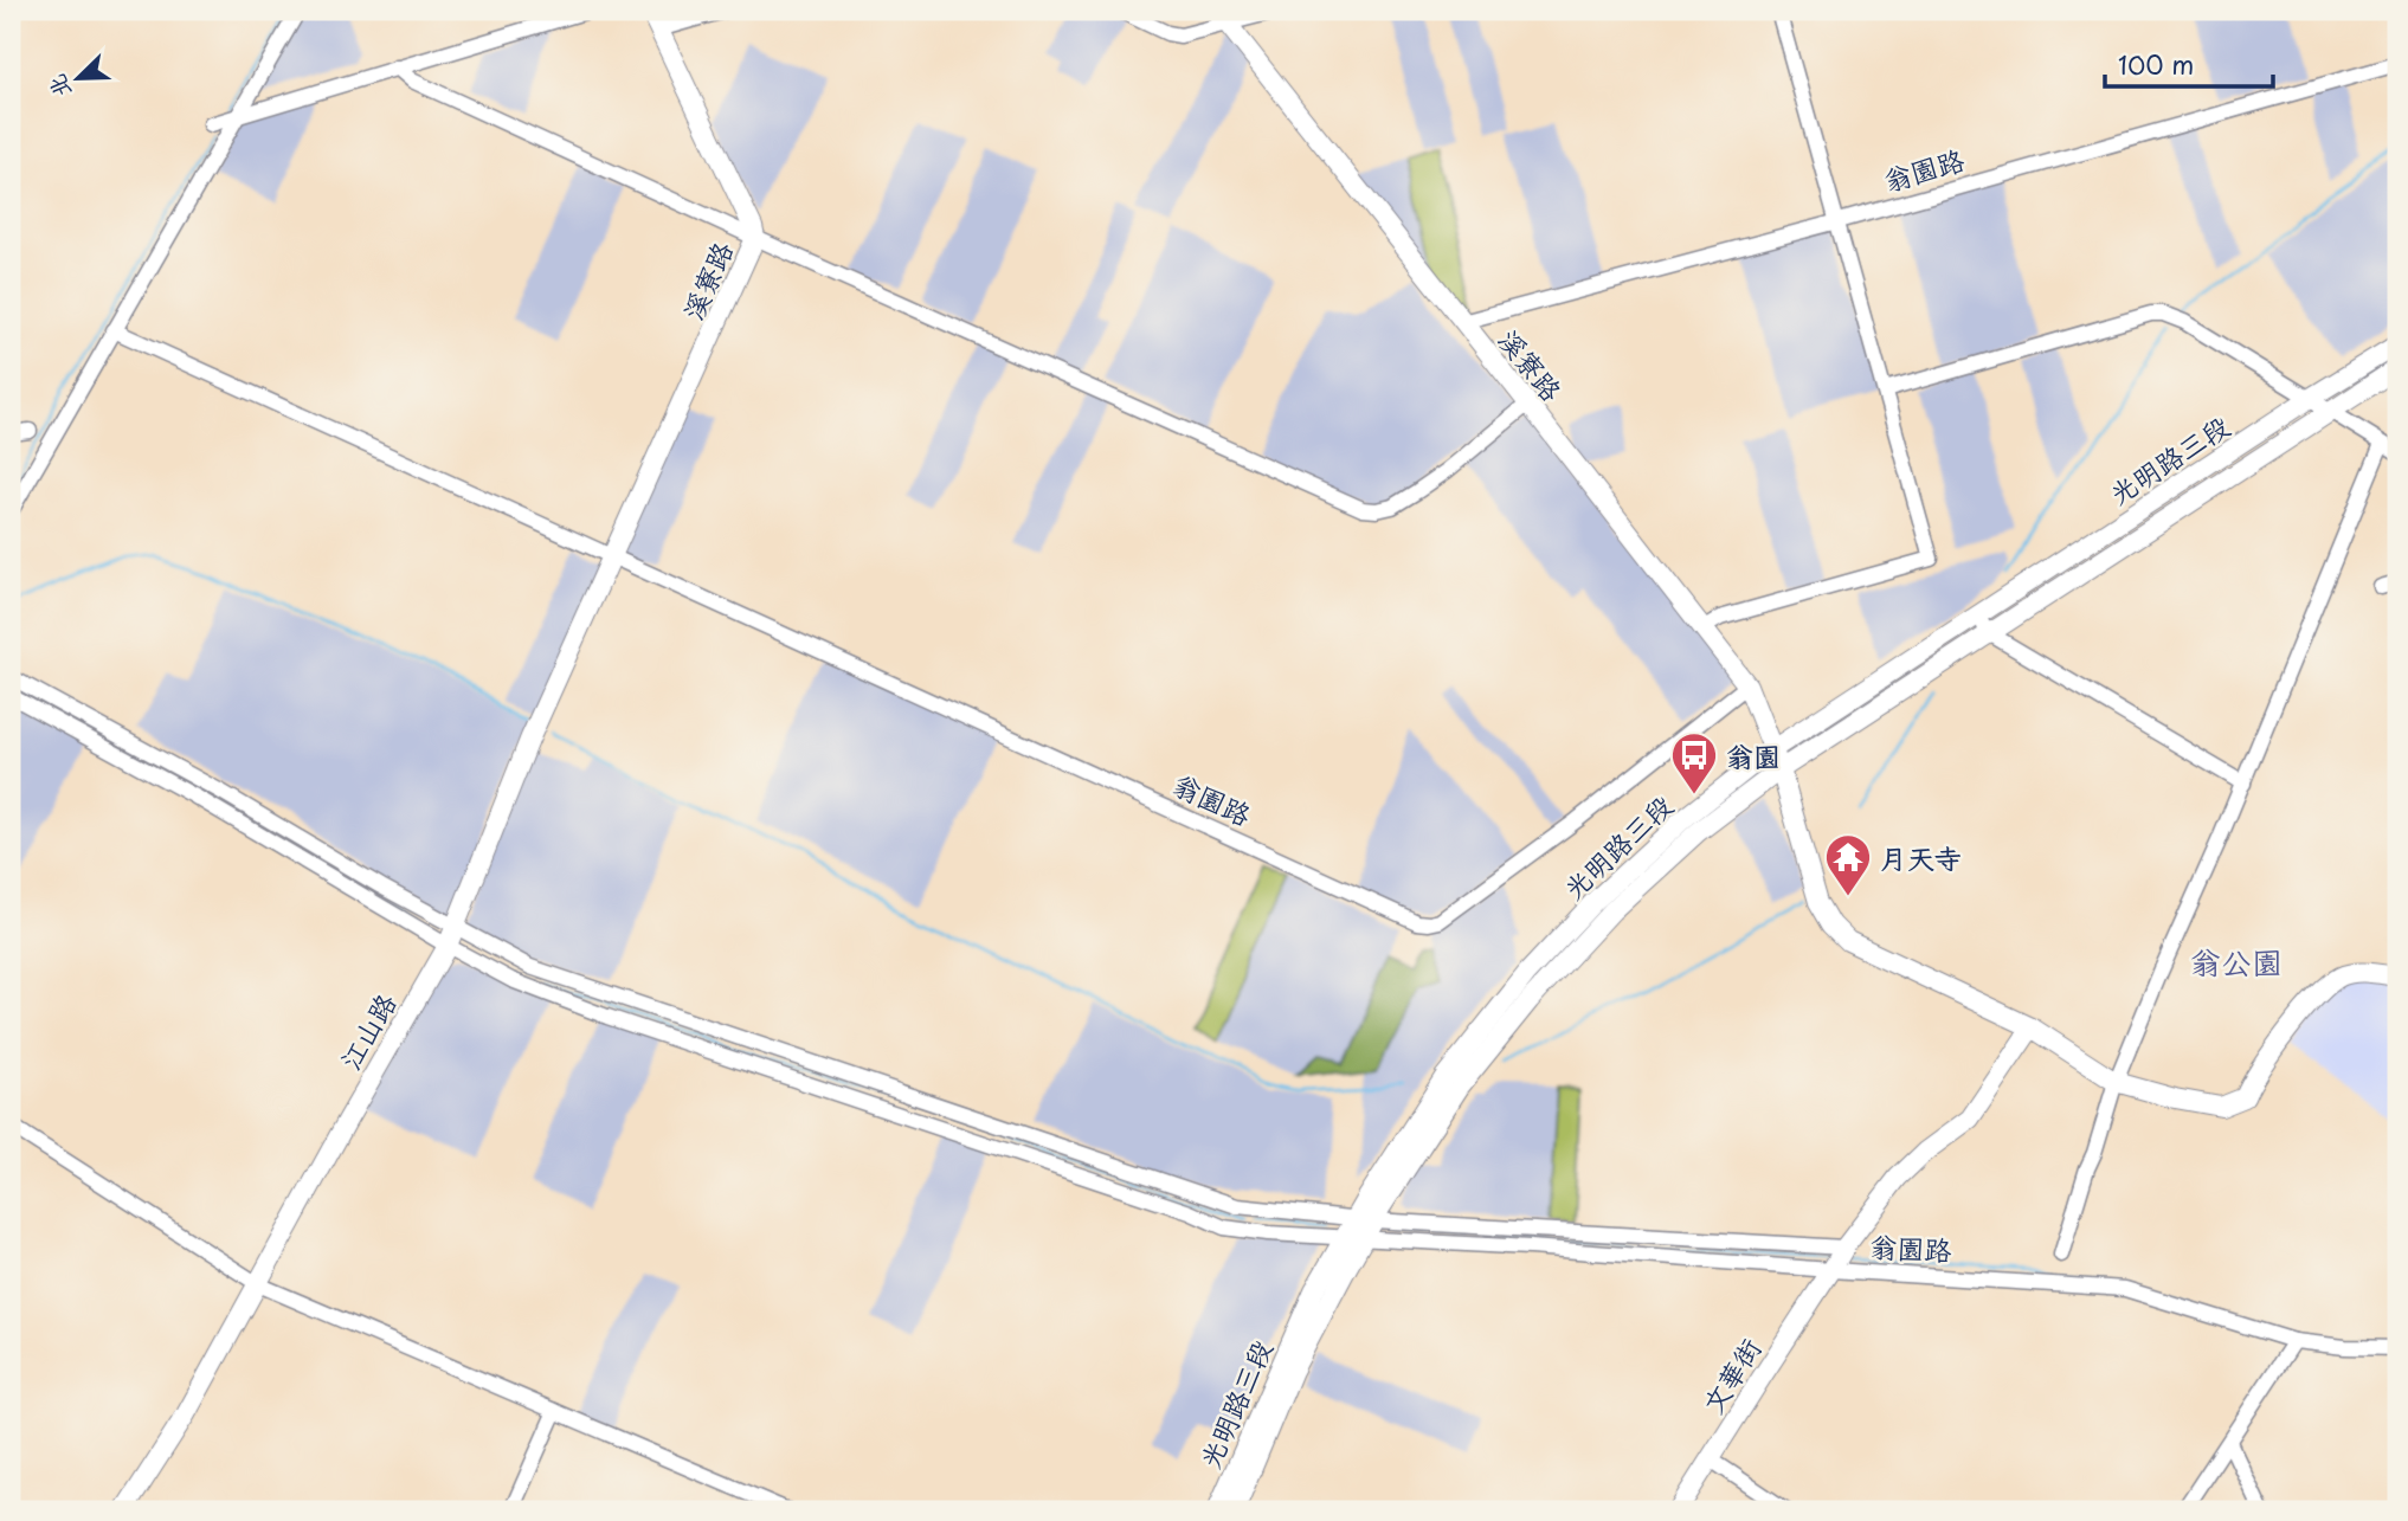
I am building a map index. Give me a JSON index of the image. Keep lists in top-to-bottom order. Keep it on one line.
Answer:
{"streets":{"street":["翁園路","溪寮路","光明路三段","江山路","文華街"]},"crossings":[["翁園路","溪寮路"],["翁園路","江山路"],["翁園路","文華街"],["溪寮路","光明路三段"],["溪寮路","江山路"]],"districts":["翁公園"],"places":{"bus stop":["翁園"],"temple":["月天寺"]},"scale_bar":"100 m","north":"bottom left"}
